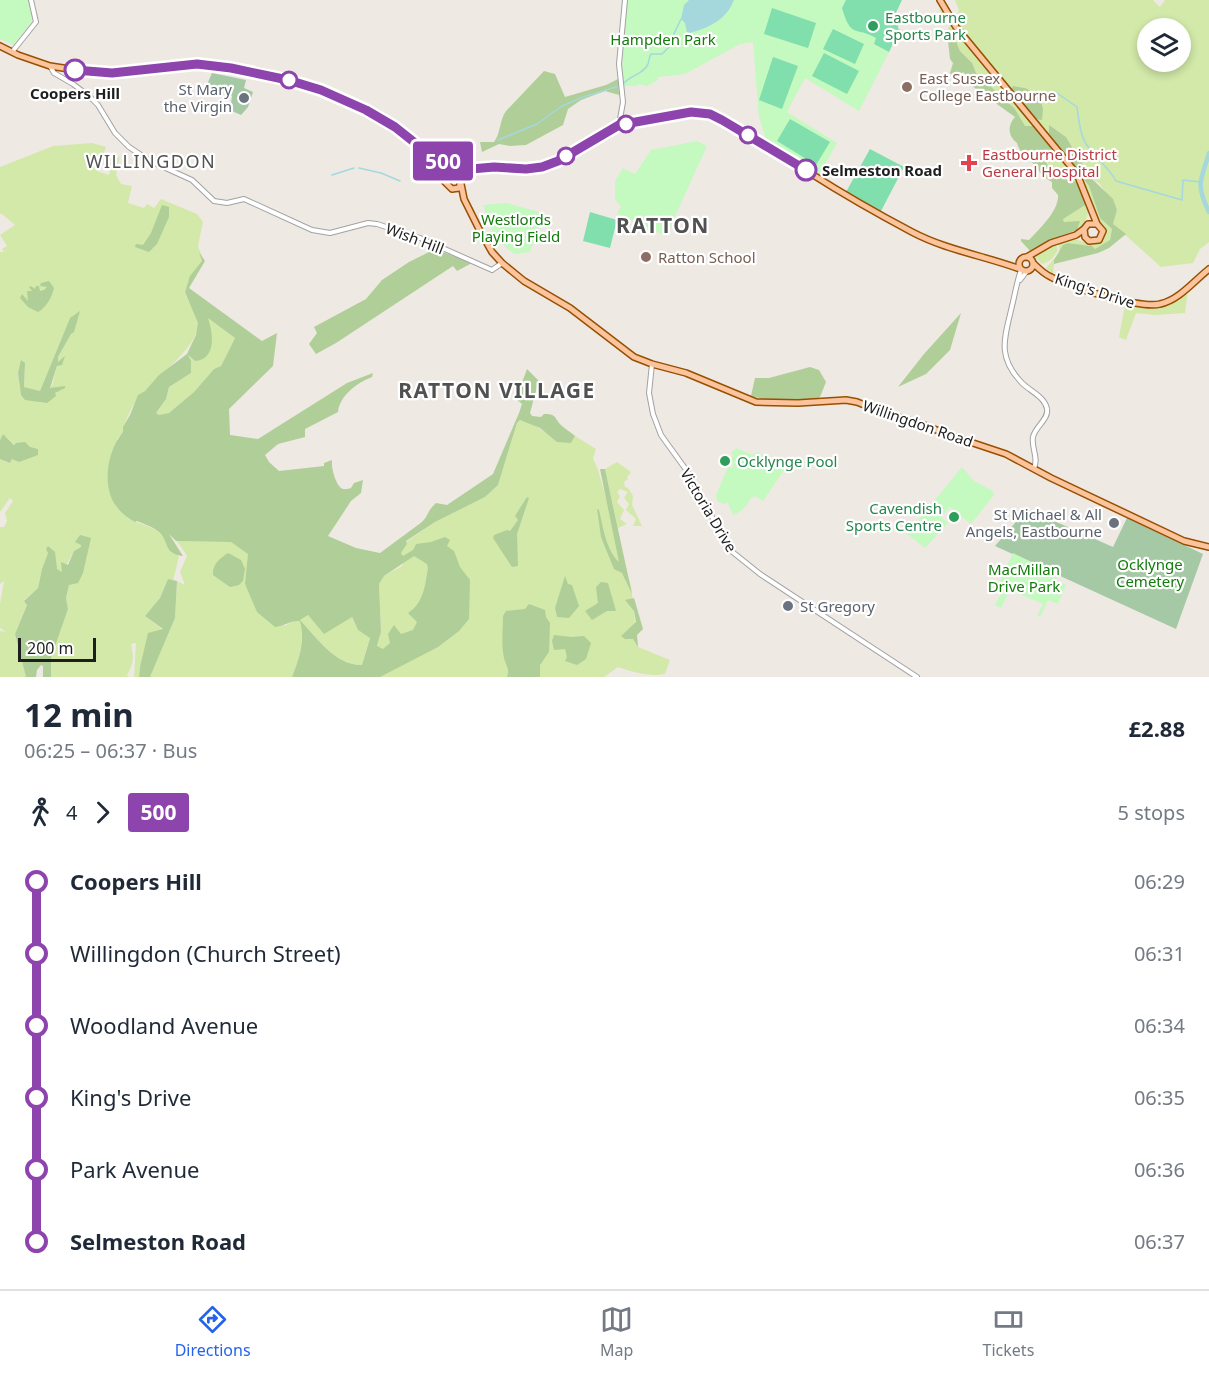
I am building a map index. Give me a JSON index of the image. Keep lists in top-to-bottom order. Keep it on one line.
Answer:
{"streets":{"main road":["King's Drive","Willingdon Road"],"street":["Wish Hill","Victoria Drive"]},"crossings":[["Wish Hill","Willingdon Road"],["Willingdon Road","Victoria Drive"]],"districts":["WILLINGDON","RATTON","RATTON VILLAGE"],"parks":["Hampden Park","Westlords Playing Field","Ocklynge Cemetery","MacMillan Drive Park"],"places":{"other":["Eastbourne Sports Park","Coopers Hill","East Sussex College Eastbourne","St Mary the Virgin","Selmeston Road","Ratton School","Ocklynge Pool","Cavendish Sports Centre","St Michael & All Angels, Eastbourne","St Gregory"],"health":["Eastbourne District General Hospital"]},"lines":["bus line 500"],"scale_bar":"200 m","page":{"on_map":"500","scale":"200 m","heading":["12 min","06:25 – 06:37 · Bus","£2.88"],"legs":["4","500","5 stops"],"list":[{"name":"Coopers Hill","value":"06:29"},{"name":"Willingdon (Church Street)","value":"06:31"},{"name":"Woodland Avenue","value":"06:34"},{"name":"King's Drive","value":"06:35"},{"name":"Park Avenue","value":"06:36"},{"name":"Selmeston Road","value":"06:37"}],"tabs":["Directions","Map","Tickets"]}}
